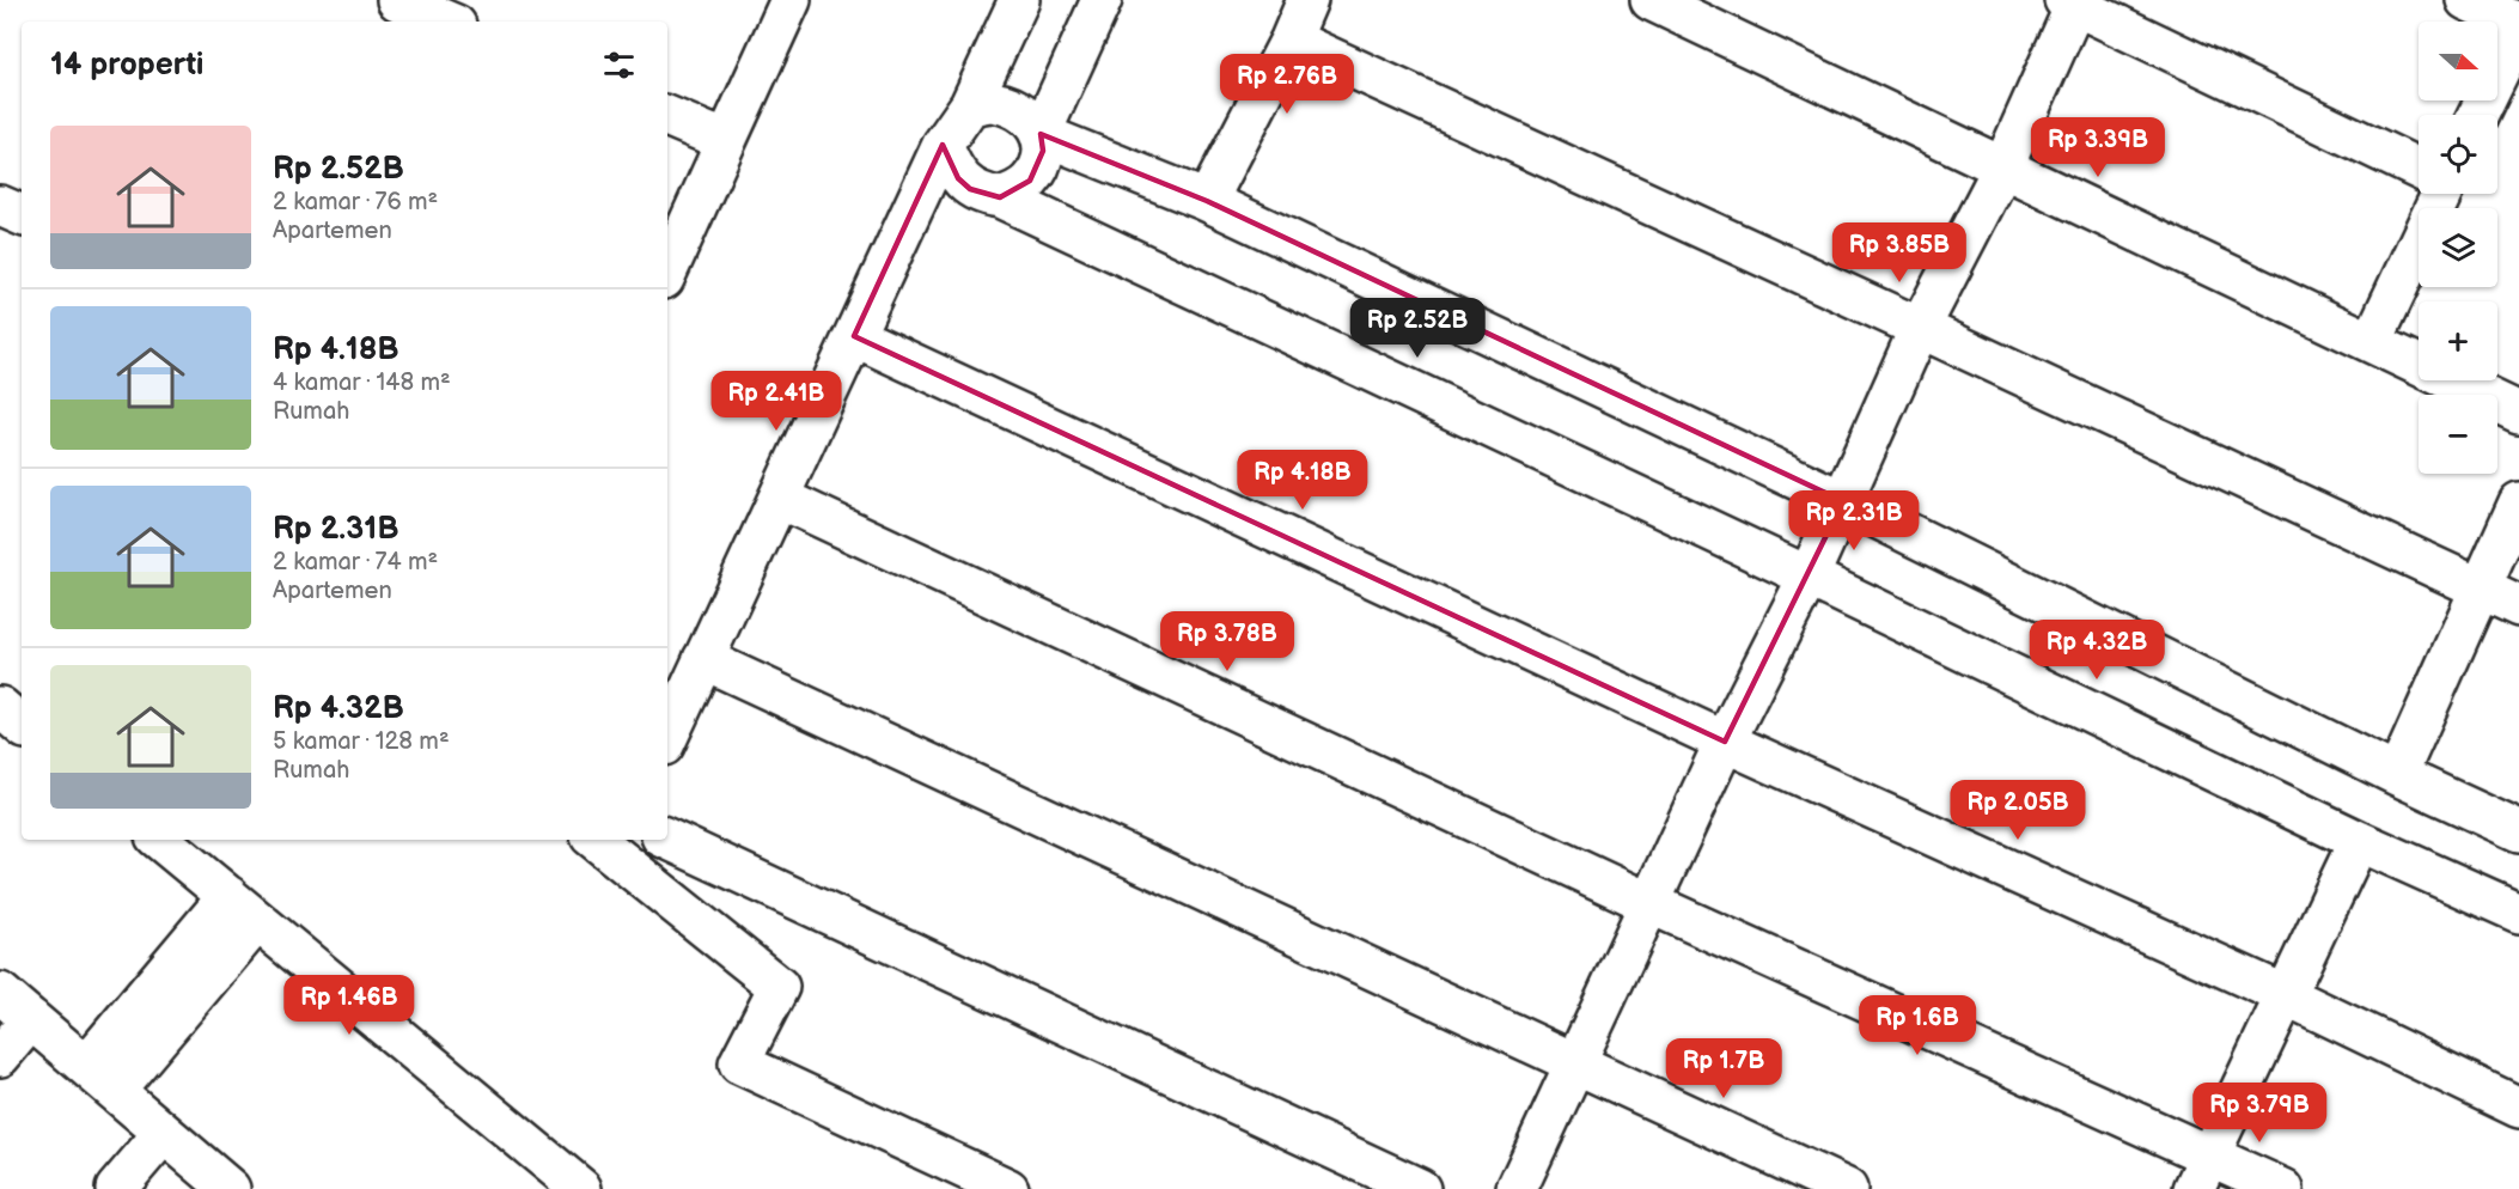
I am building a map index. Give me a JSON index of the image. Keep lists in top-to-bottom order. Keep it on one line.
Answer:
{"north":"right","page":{"map_buttons":["+","−"],"heading":"14 properti","price":["Rp 2.76B","Rp 3.39B","Rp 3.85B","Rp 2.52B","Rp 2.41B","Rp 4.18B","Rp 2.31B","Rp 3.78B","Rp 4.32B","Rp 2.05B","Rp 1.46B","Rp 1.6B","Rp 1.7B","Rp 3.79B"],"list":[{"name":"Rp 2.52B","note":"2 kamar · 76 m² · Apartemen"},{"name":"Rp 4.18B","note":"4 kamar · 148 m² · Rumah"},{"name":"Rp 2.31B","note":"2 kamar · 74 m² · Apartemen"},{"name":"Rp 4.32B","note":"5 kamar · 128 m² · Rumah"}]}}
